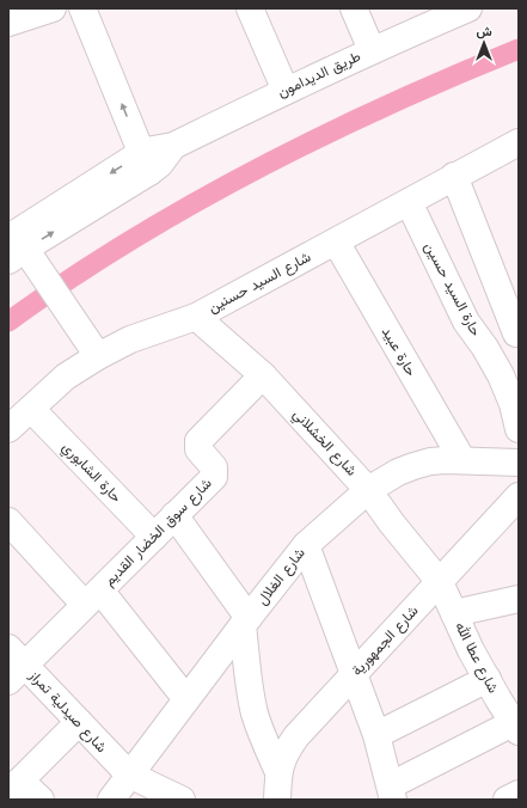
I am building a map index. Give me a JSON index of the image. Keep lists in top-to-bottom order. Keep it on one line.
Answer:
{"streets":{"street":["طريق الديدامون","شارع السيد حسنين","حارة السيد حسين","حارة عبيد","شارع الخشلاني","حارة الشابوري","شارع سوق الخضار القديم","شارع الغلال","شارع الجمهورية","شارع عطا الله","شارع صيدلية تمراز"]},"crossings":[["شارع السيد حسنين","حارة السيد حسين"],["شارع السيد حسنين","حارة عبيد"],["شارع السيد حسنين","شارع الخشلاني"],["شارع السيد حسنين","حارة الشابوري"],["حارة عبيد","شارع الغلال"],["شارع الخشلاني","شارع سوق الخضار القديم"],["شارع الخشلاني","شارع الغلال"],["شارع الخشلاني","شارع الجمهورية"],["شارع الخشلاني","شارع عطا الله"],["حارة الشابوري","شارع سوق الخضار القديم"],["شارع سوق الخضار القديم","شارع صيدلية تمراز"],["شارع الغلال","شارع صيدلية تمراز"],["شارع الجمهورية","شارع عطا الله"]],"north":"top"}
